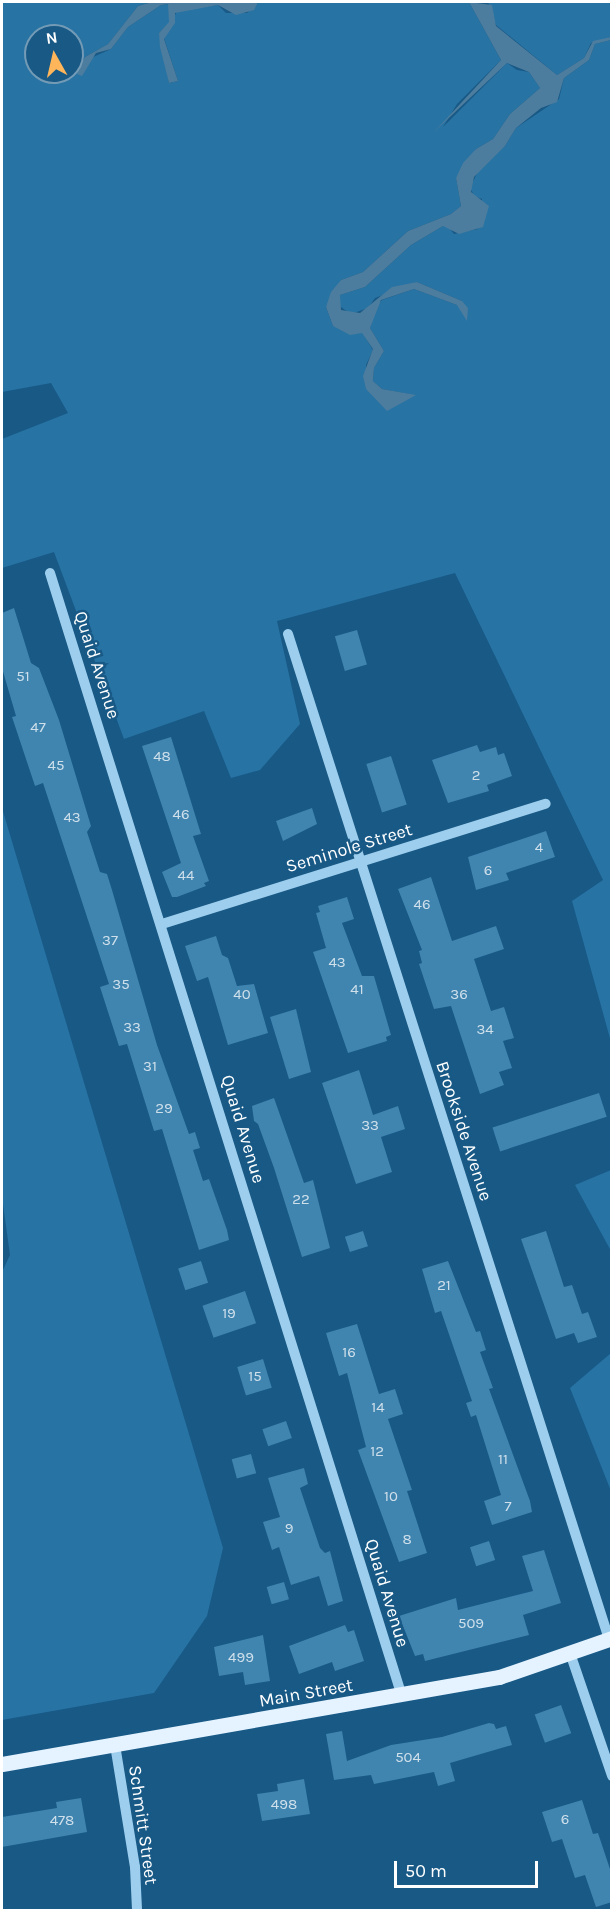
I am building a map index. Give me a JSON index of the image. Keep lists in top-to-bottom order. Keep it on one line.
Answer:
{"streets":{"main road":["Main Street"],"street":["Quaid Avenue","Seminole Street","Brookside Avenue","Schmitt Street"]},"crossings":[["Quaid Avenue","Seminole Street"],["Quaid Avenue","Main Street"],["Seminole Street","Brookside Avenue"],["Brookside Avenue","Main Street"],["Main Street","Schmitt Street"]],"house_numbers":["51","47","48","45","2","46","43","4","6","44","46","37","43","35","41","40","36","33","34","31","29","33","22","21","19","16","15","14","12","11","10","7","9","8","509","499","504","498","6","478"],"scale_bar":"50 m","north":"top"}
